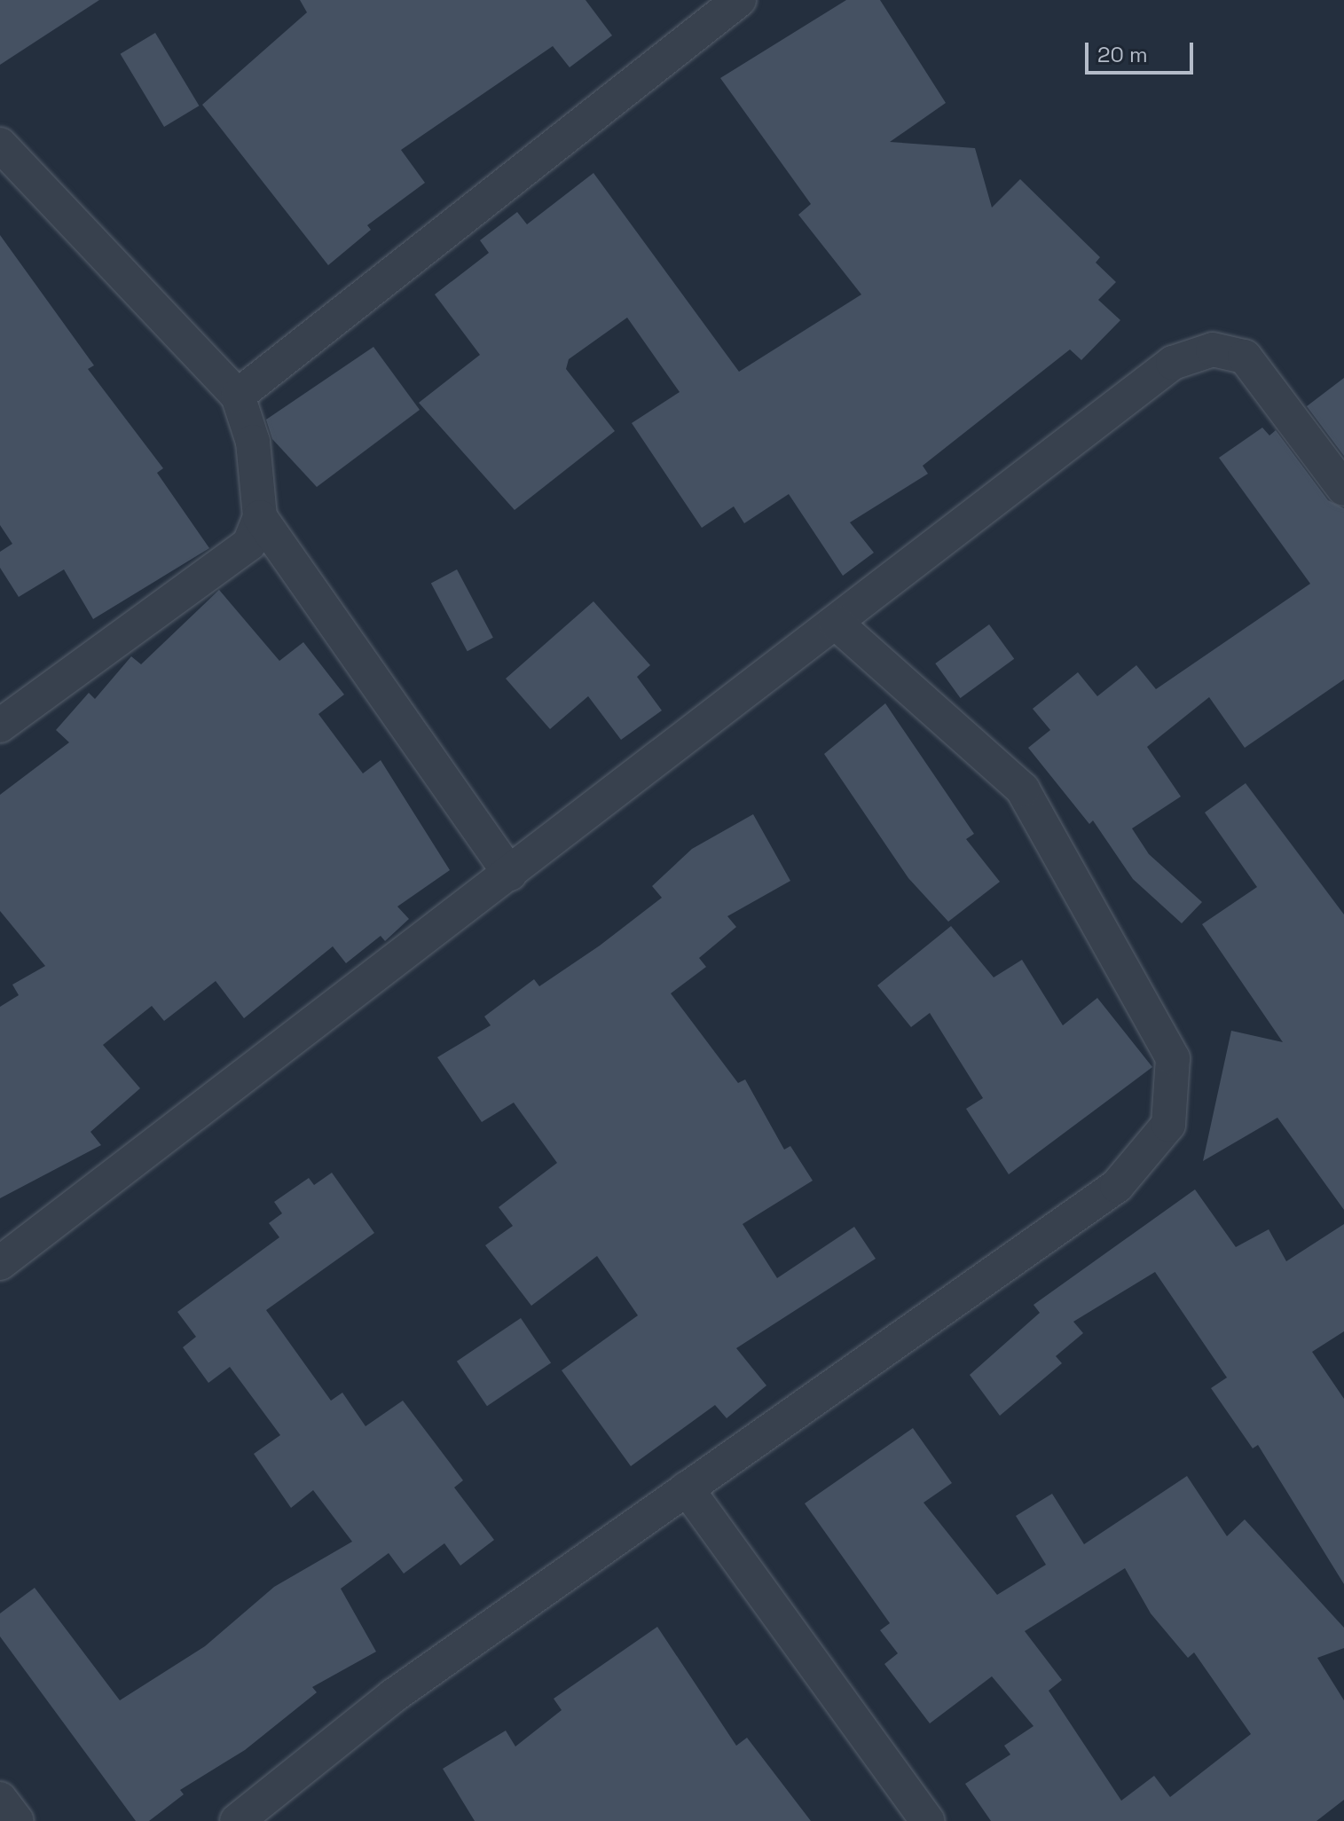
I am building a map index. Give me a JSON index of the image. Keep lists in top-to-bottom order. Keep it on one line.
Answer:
{"scale_bar":"20 m"}
